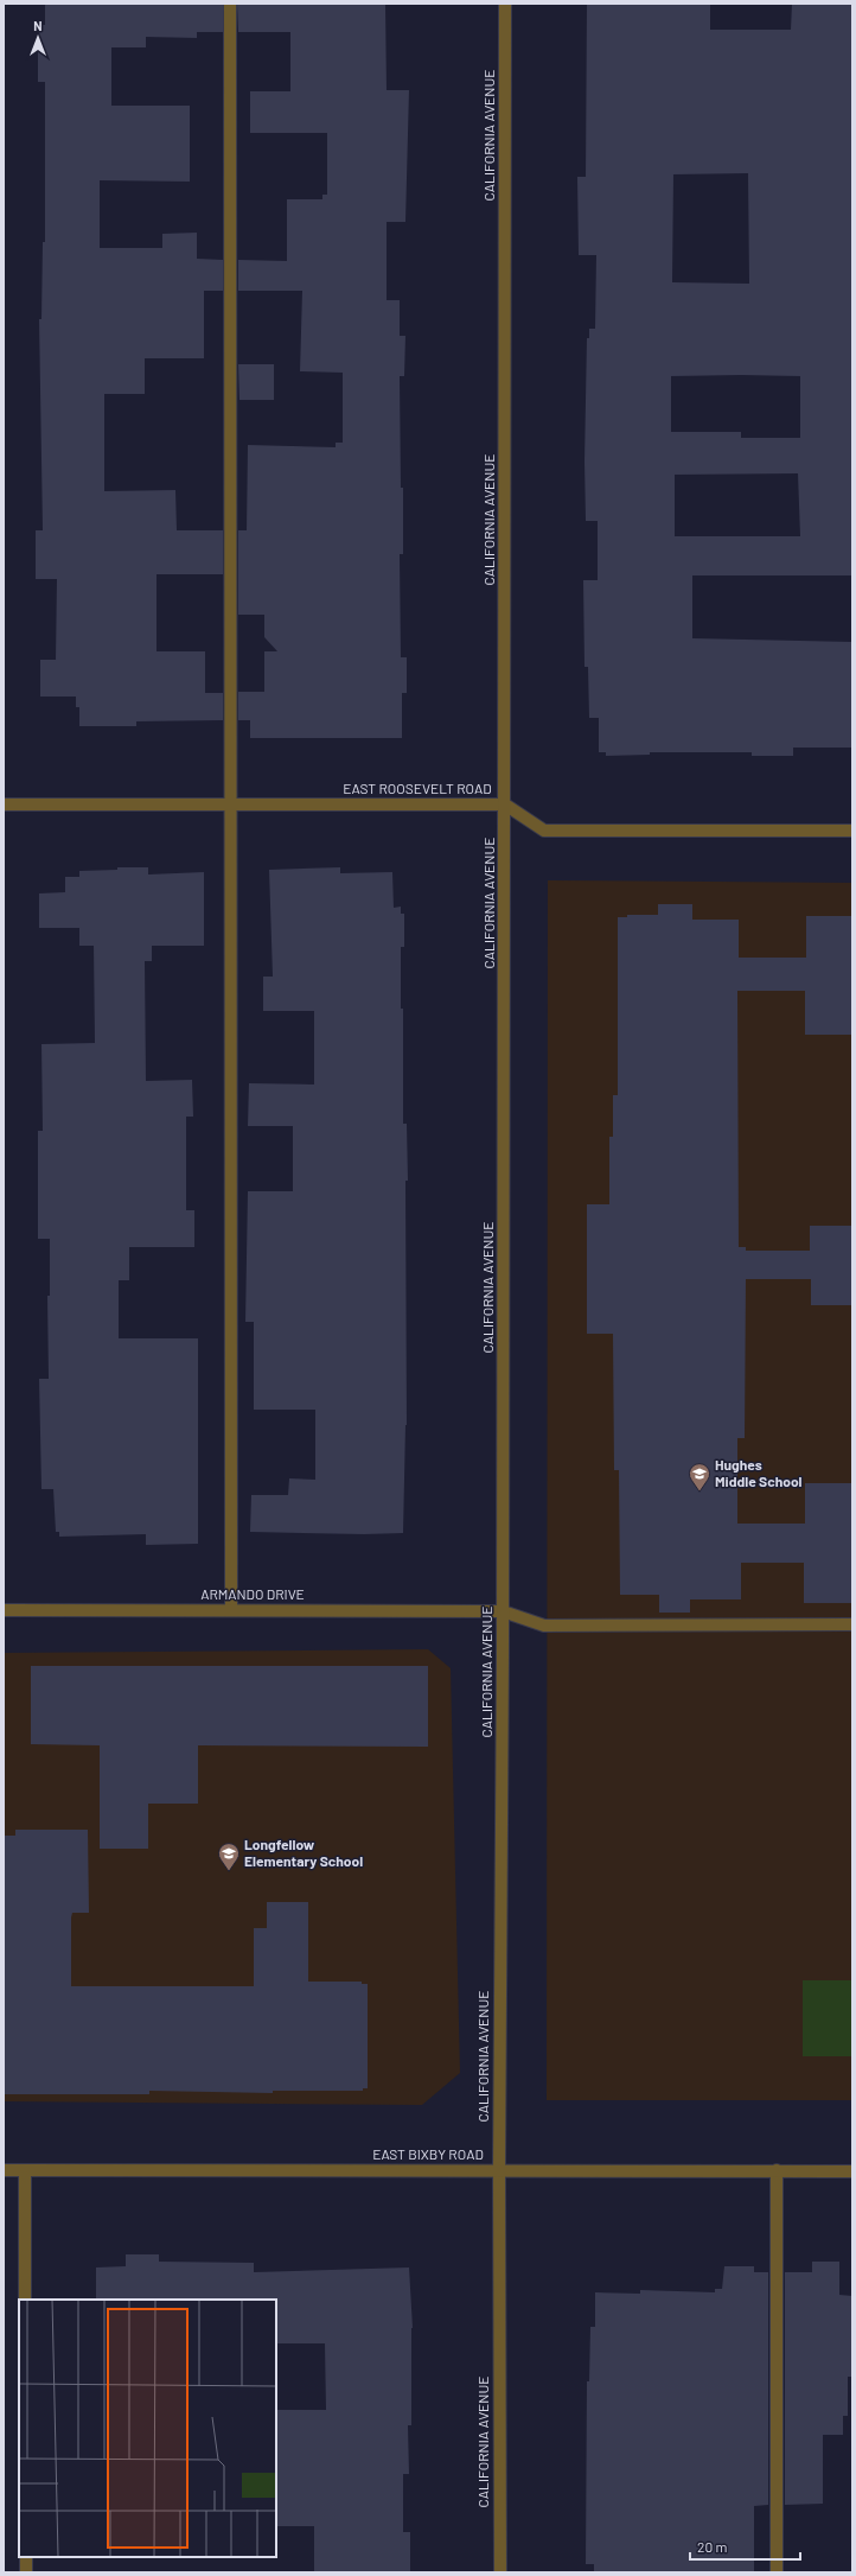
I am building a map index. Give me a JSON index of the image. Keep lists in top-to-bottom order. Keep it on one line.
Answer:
{"streets":{"street":["CALIFORNIA AVENUE","EAST ROOSEVELT ROAD","ARMANDO DRIVE","EAST BIXBY ROAD"]},"crossings":[["CALIFORNIA AVENUE","EAST ROOSEVELT ROAD"],["CALIFORNIA AVENUE","ARMANDO DRIVE"],["CALIFORNIA AVENUE","EAST BIXBY ROAD"]],"places":{"school or university":["Hughes Middle School","Longfellow Elementary School"]},"scale_bar":"20 m","north":"top"}
